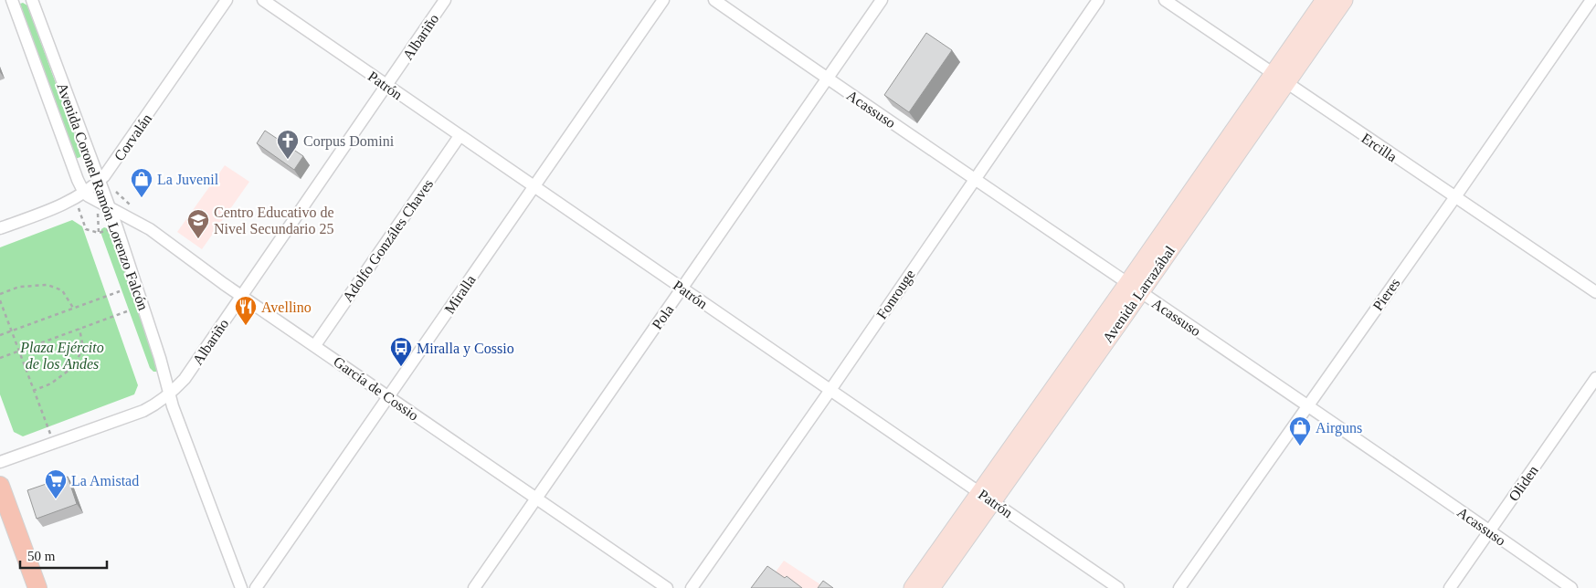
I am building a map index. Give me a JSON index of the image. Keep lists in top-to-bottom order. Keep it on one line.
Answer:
{"streets":{"street":["Albariño","Patrón","Acassuso","Corvalán","Ercilla","Avenida Coronel Ramón Lorenzo Falcón","Adolfo Gonzáles Chaves","Miralla","Fonrouge","Avenida Larrazábal","Pieres","Pola","García de Cossio","Oliden"]},"crossings":[["Albariño","Patrón"],["Albariño","Avenida Coronel Ramón Lorenzo Falcón"],["Albariño","García de Cossio"],["Patrón","Adolfo Gonzáles Chaves"],["Patrón","Miralla"],["Patrón","Fonrouge"],["Patrón","Avenida Larrazábal"],["Patrón","Pola"],["Acassuso","Fonrouge"],["Acassuso","Avenida Larrazábal"],["Acassuso","Pieres"],["Acassuso","Pola"],["Acassuso","Oliden"],["Corvalán","Avenida Coronel Ramón Lorenzo Falcón"],["Corvalán","García de Cossio"],["Ercilla","Avenida Larrazábal"],["Ercilla","Pieres"],["Avenida Coronel Ramón Lorenzo Falcón","García de Cossio"],["Adolfo Gonzáles Chaves","García de Cossio"],["Miralla","García de Cossio"],["Pola","García de Cossio"]],"parks":["Plaza Ejército de los Andes"],"places":{"church":["Corpus Domini"],"shop":["La Juvenil","Airguns"],"school or university":["Centro Educativo de Nivel Secundario 25"],"restaurant":["Avellino"],"bus stop":["Miralla y Cossio"],"supermarket":["La Amistad"]},"scale_bar":"50 m"}
